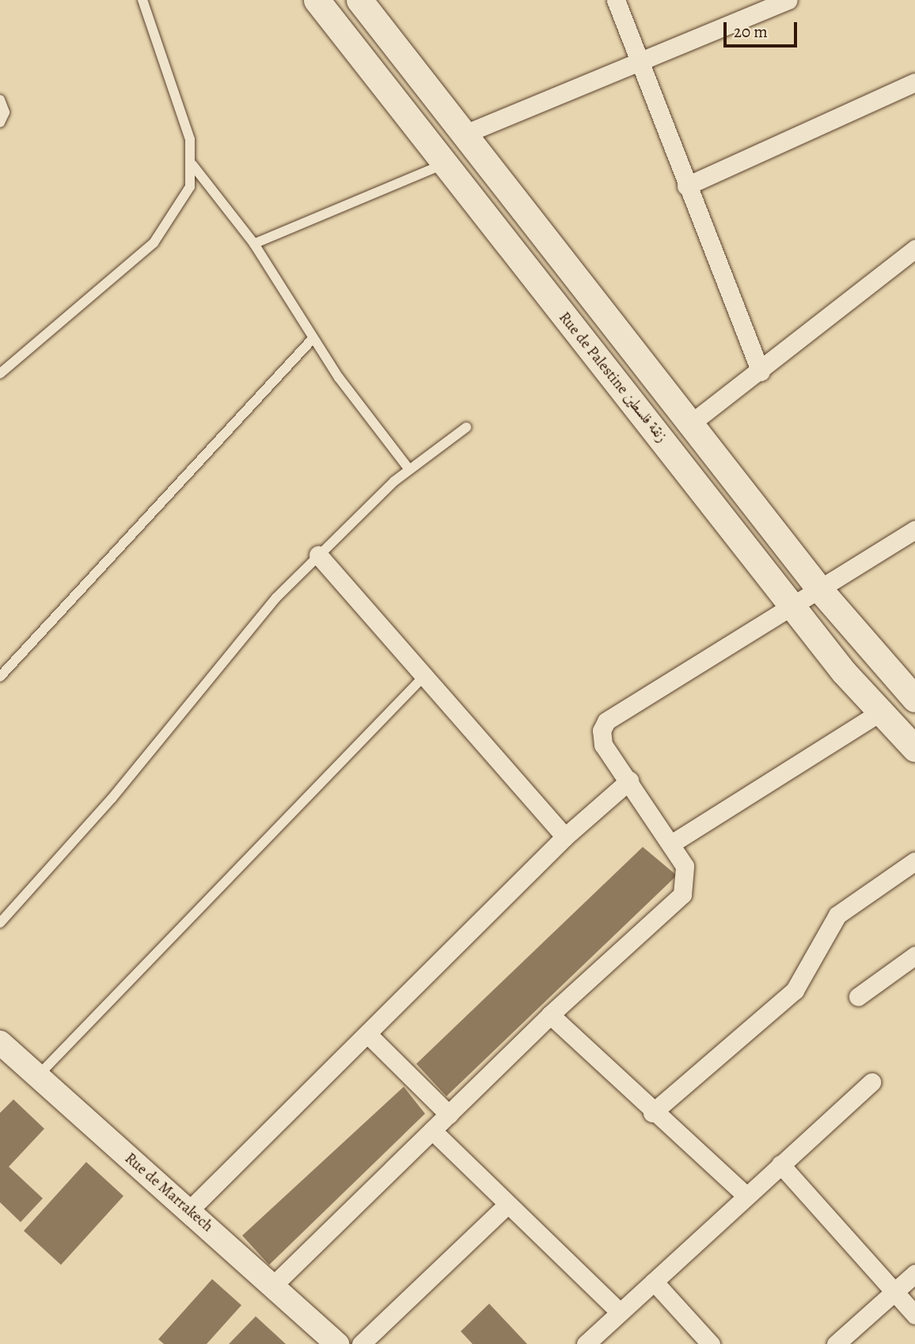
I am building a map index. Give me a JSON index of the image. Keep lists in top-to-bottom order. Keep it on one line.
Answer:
{"streets":{"main road":["Rue de Palestine زنقة فلسطين"],"street":["Rue de Marrakech"]},"scale_bar":"20 m"}
